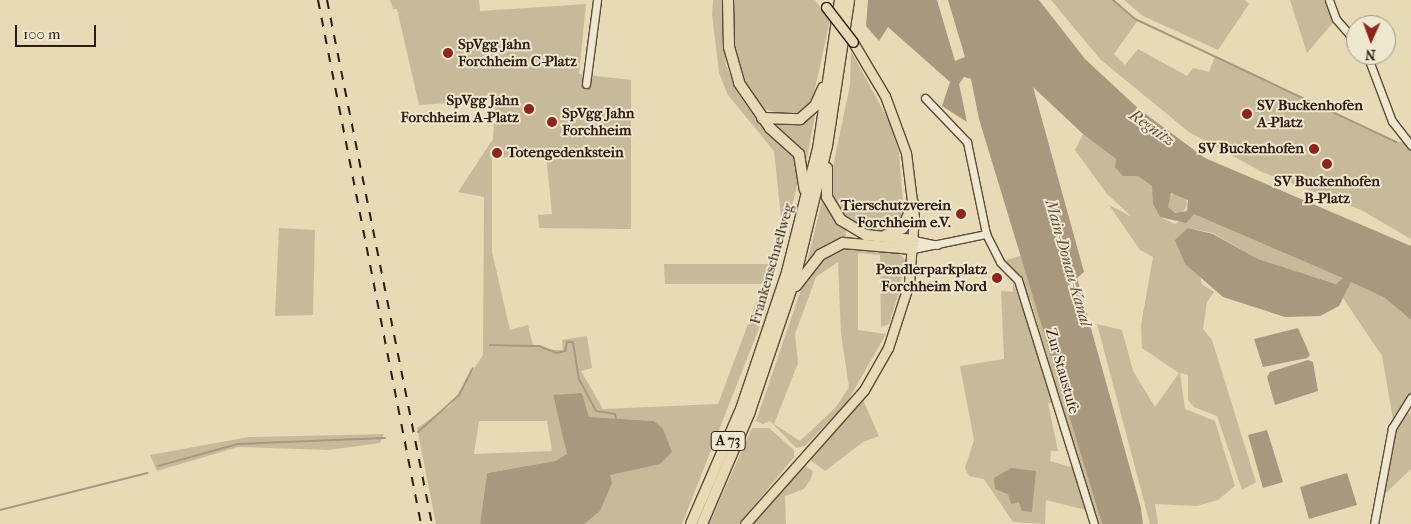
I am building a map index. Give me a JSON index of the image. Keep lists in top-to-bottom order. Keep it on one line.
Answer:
{"streets":{"highway":["Frankenschnellweg","A 73"],"street":["Zur Staustufe"]},"water":["Regnitz","Main-Donau-Kanal"],"places":["SpVgg Jahn Forchheim C-Platz","SpVgg Jahn Forchheim A-Platz","SV Buckenhofen A-Platz","SpVgg Jahn Forchheim","SV Buckenhofen","Totengedenkstein","SV Buckenhofen B-Platz","Tierschutzverein Forchheim e.V.","Pendlerparkplatz Forchheim Nord"],"scale_bar":"100 m","north":"bottom"}
